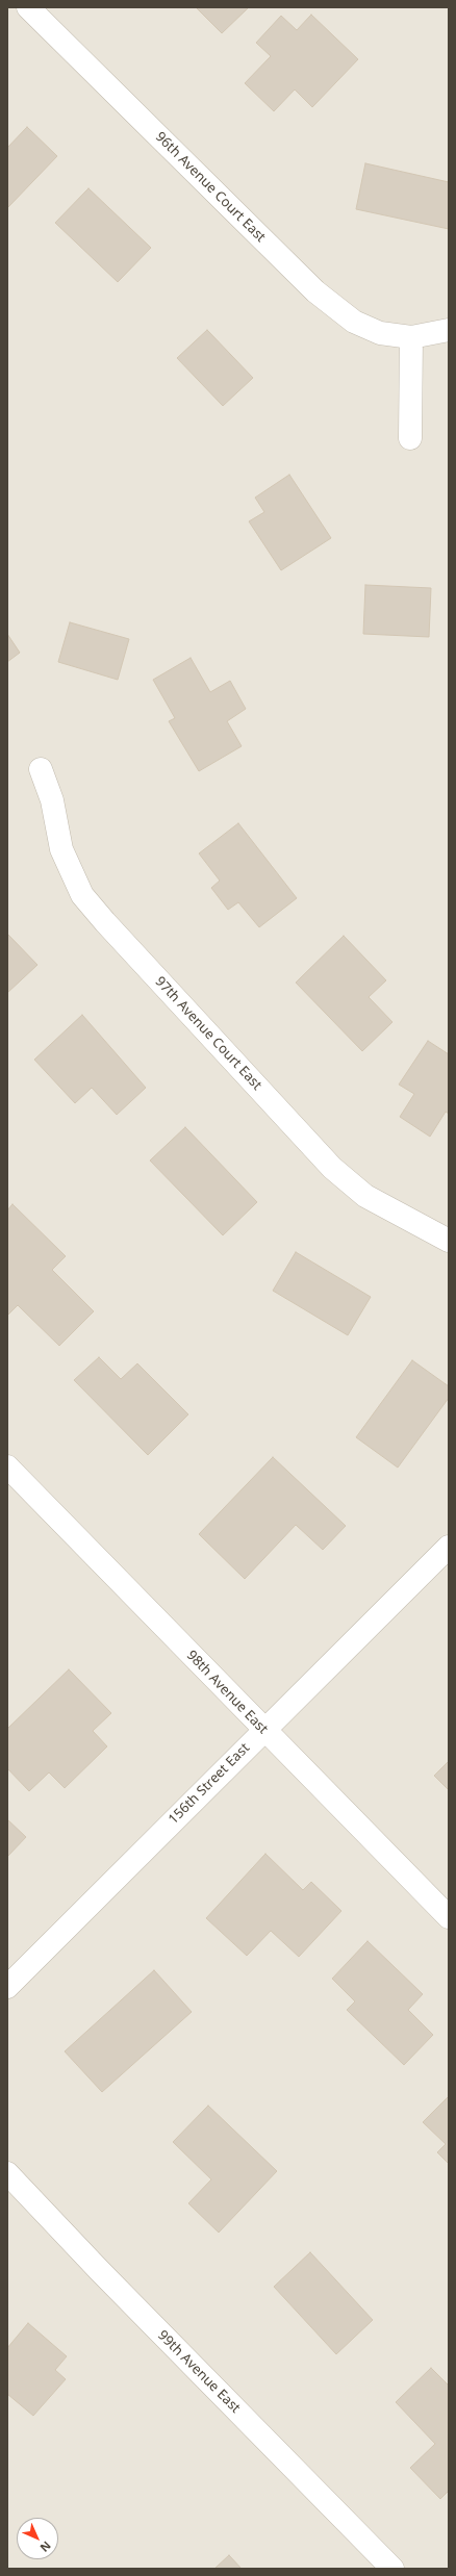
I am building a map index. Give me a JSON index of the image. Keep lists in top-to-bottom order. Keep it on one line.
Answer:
{"streets":{"street":["96th Avenue Court East","97th Avenue Court East","98th Avenue East","156th Street East","99th Avenue East"]},"crossings":[["98th Avenue East","156th Street East"]],"north":"bottom right"}
